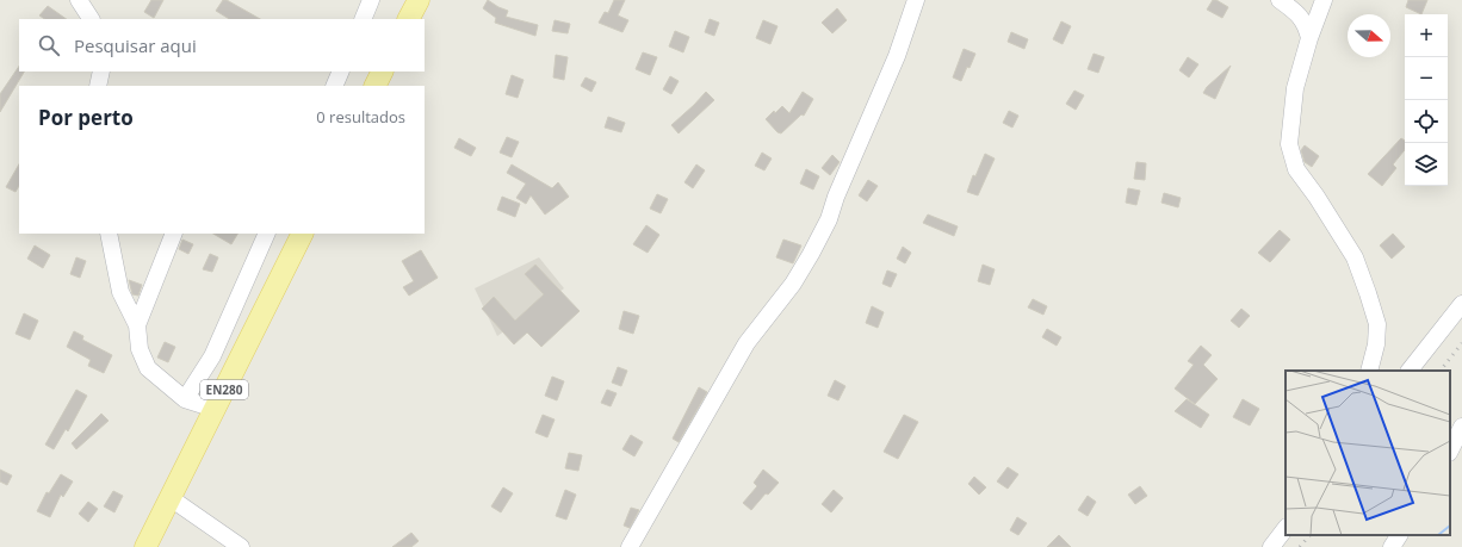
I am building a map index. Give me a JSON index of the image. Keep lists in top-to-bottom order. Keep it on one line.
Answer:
{"streets":{"main road":["EN280"]},"north":"right","page":{"map_buttons":["+","−"],"search":"Pesquisar aqui","heading":["Por perto","0 resultados"]}}
